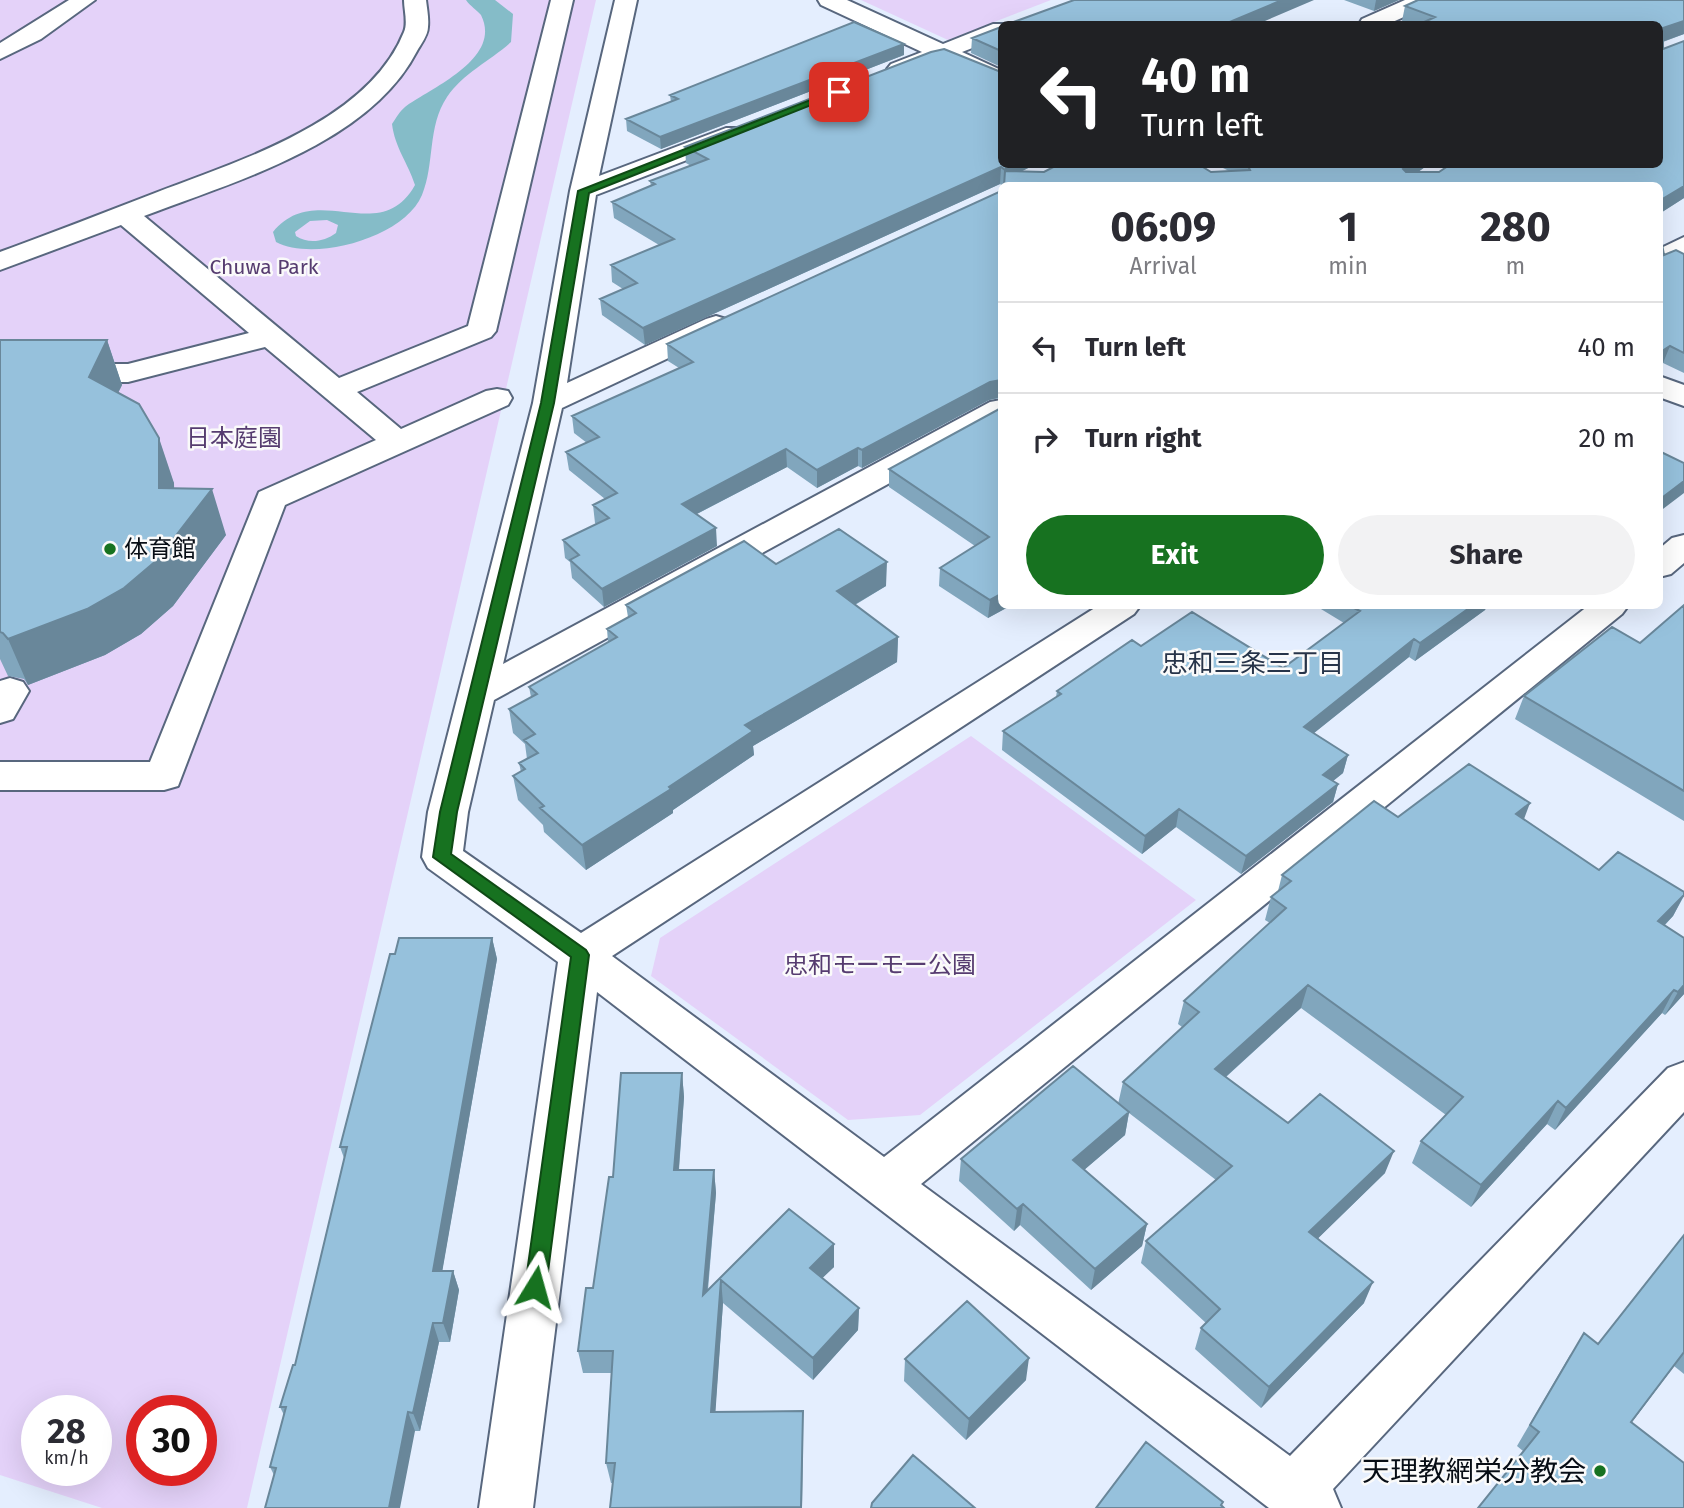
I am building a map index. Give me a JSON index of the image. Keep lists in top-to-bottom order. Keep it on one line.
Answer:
{"districts":["忠和三条三丁目"],"parks":["Chuwa Park","日本庭園","忠和モーモー公園"],"places":["体育館","天理教網栄分教会"],"page":{"turn":["40 m","Turn left"],"eta":["06:09","Arrival","1","min","280","m"],"list":[{"name":"Turn left","value":"40 m"},{"name":"Turn right","value":"20 m"}],"buttons":["Exit","Share"],"speed":"28 km/h","limit":"30"}}
